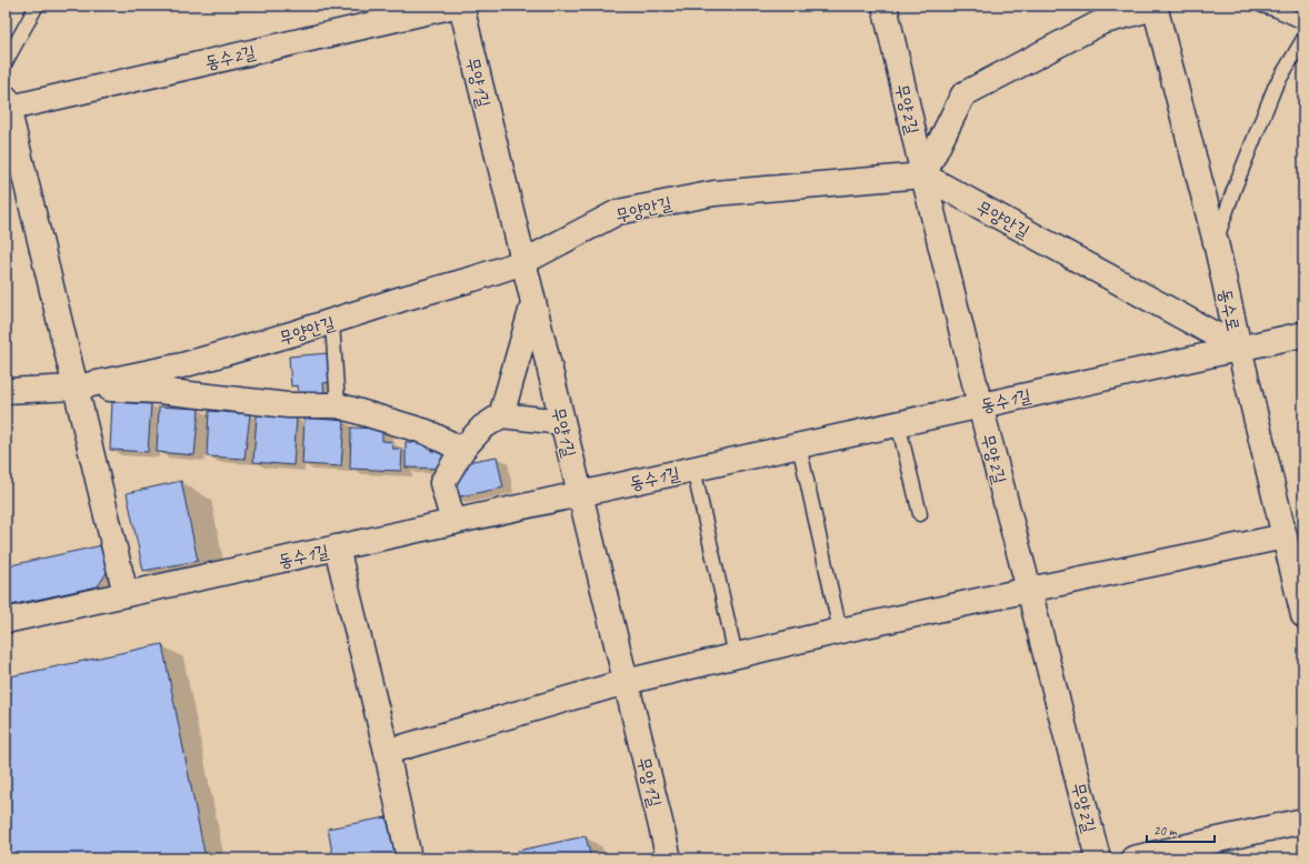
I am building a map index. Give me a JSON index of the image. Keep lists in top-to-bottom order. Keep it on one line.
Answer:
{"streets":{"street":["동수2길","무양1길","무양2길","무양안길","동수로","동수1길"]},"crossings":[["무양1길","무양안길"],["무양1길","동수1길"],["무양2길","무양안길"],["무양2길","동수1길"],["무양안길","동수로"],["무양안길","동수1길"],["동수로","동수1길"]],"scale_bar":"20 m"}
